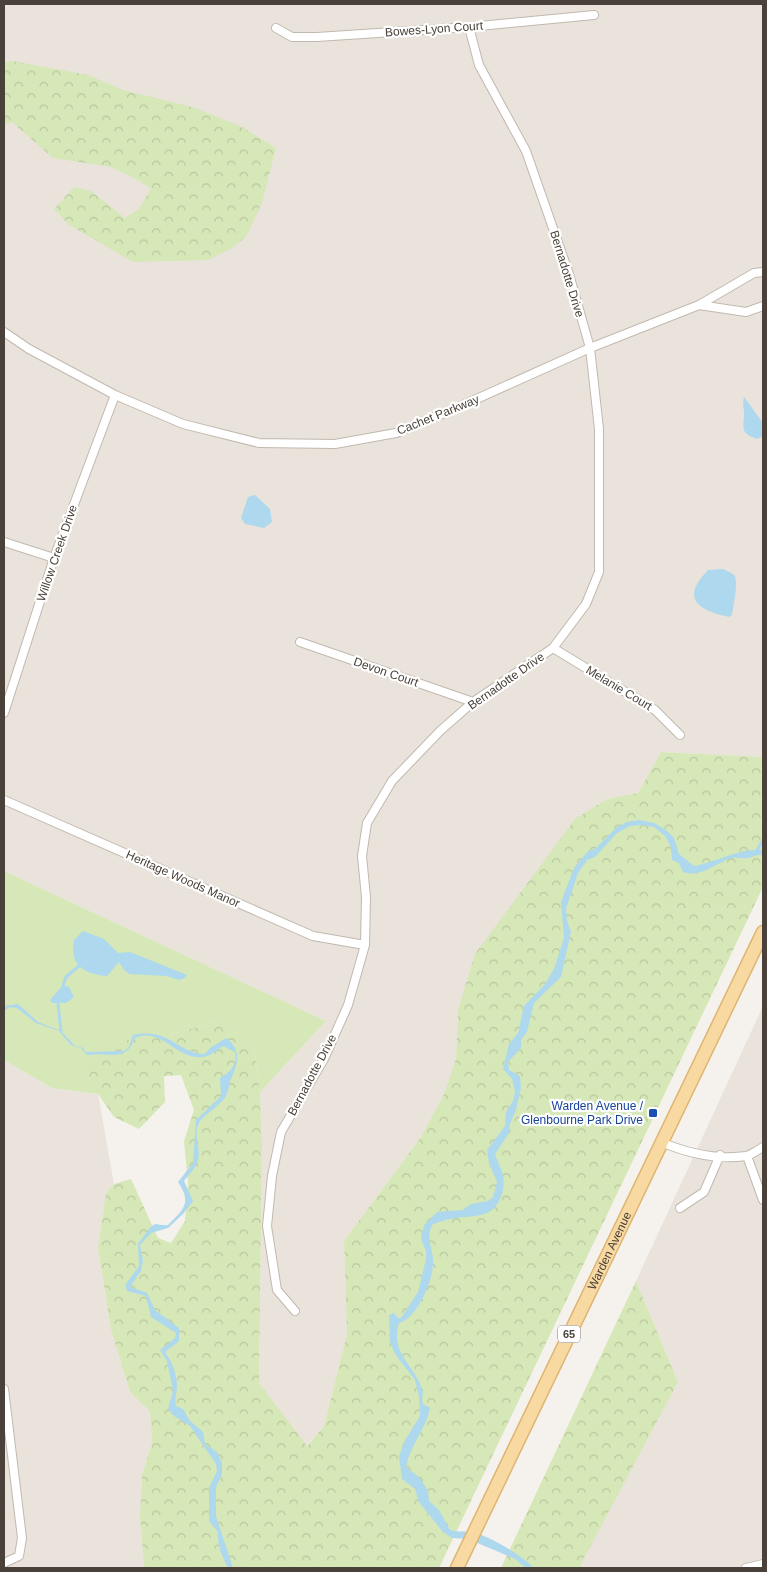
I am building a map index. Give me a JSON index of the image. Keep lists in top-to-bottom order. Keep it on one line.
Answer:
{"streets":{"main road":["Warden Avenue","65"],"street":["Bowes-Lyon Court","Bernadotte Drive","Cachet Parkway","Willow Creek Drive","Devon Court","Melanie Court","Heritage Woods Manor"]},"crossings":[["Bowes-Lyon Court","Bernadotte Drive"],["Bernadotte Drive","Cachet Parkway"],["Bernadotte Drive","Devon Court"],["Bernadotte Drive","Melanie Court"],["Bernadotte Drive","Heritage Woods Manor"],["Cachet Parkway","Willow Creek Drive"]],"places":{"transit":["Warden Avenue / Glenbourne Park Drive"]}}
